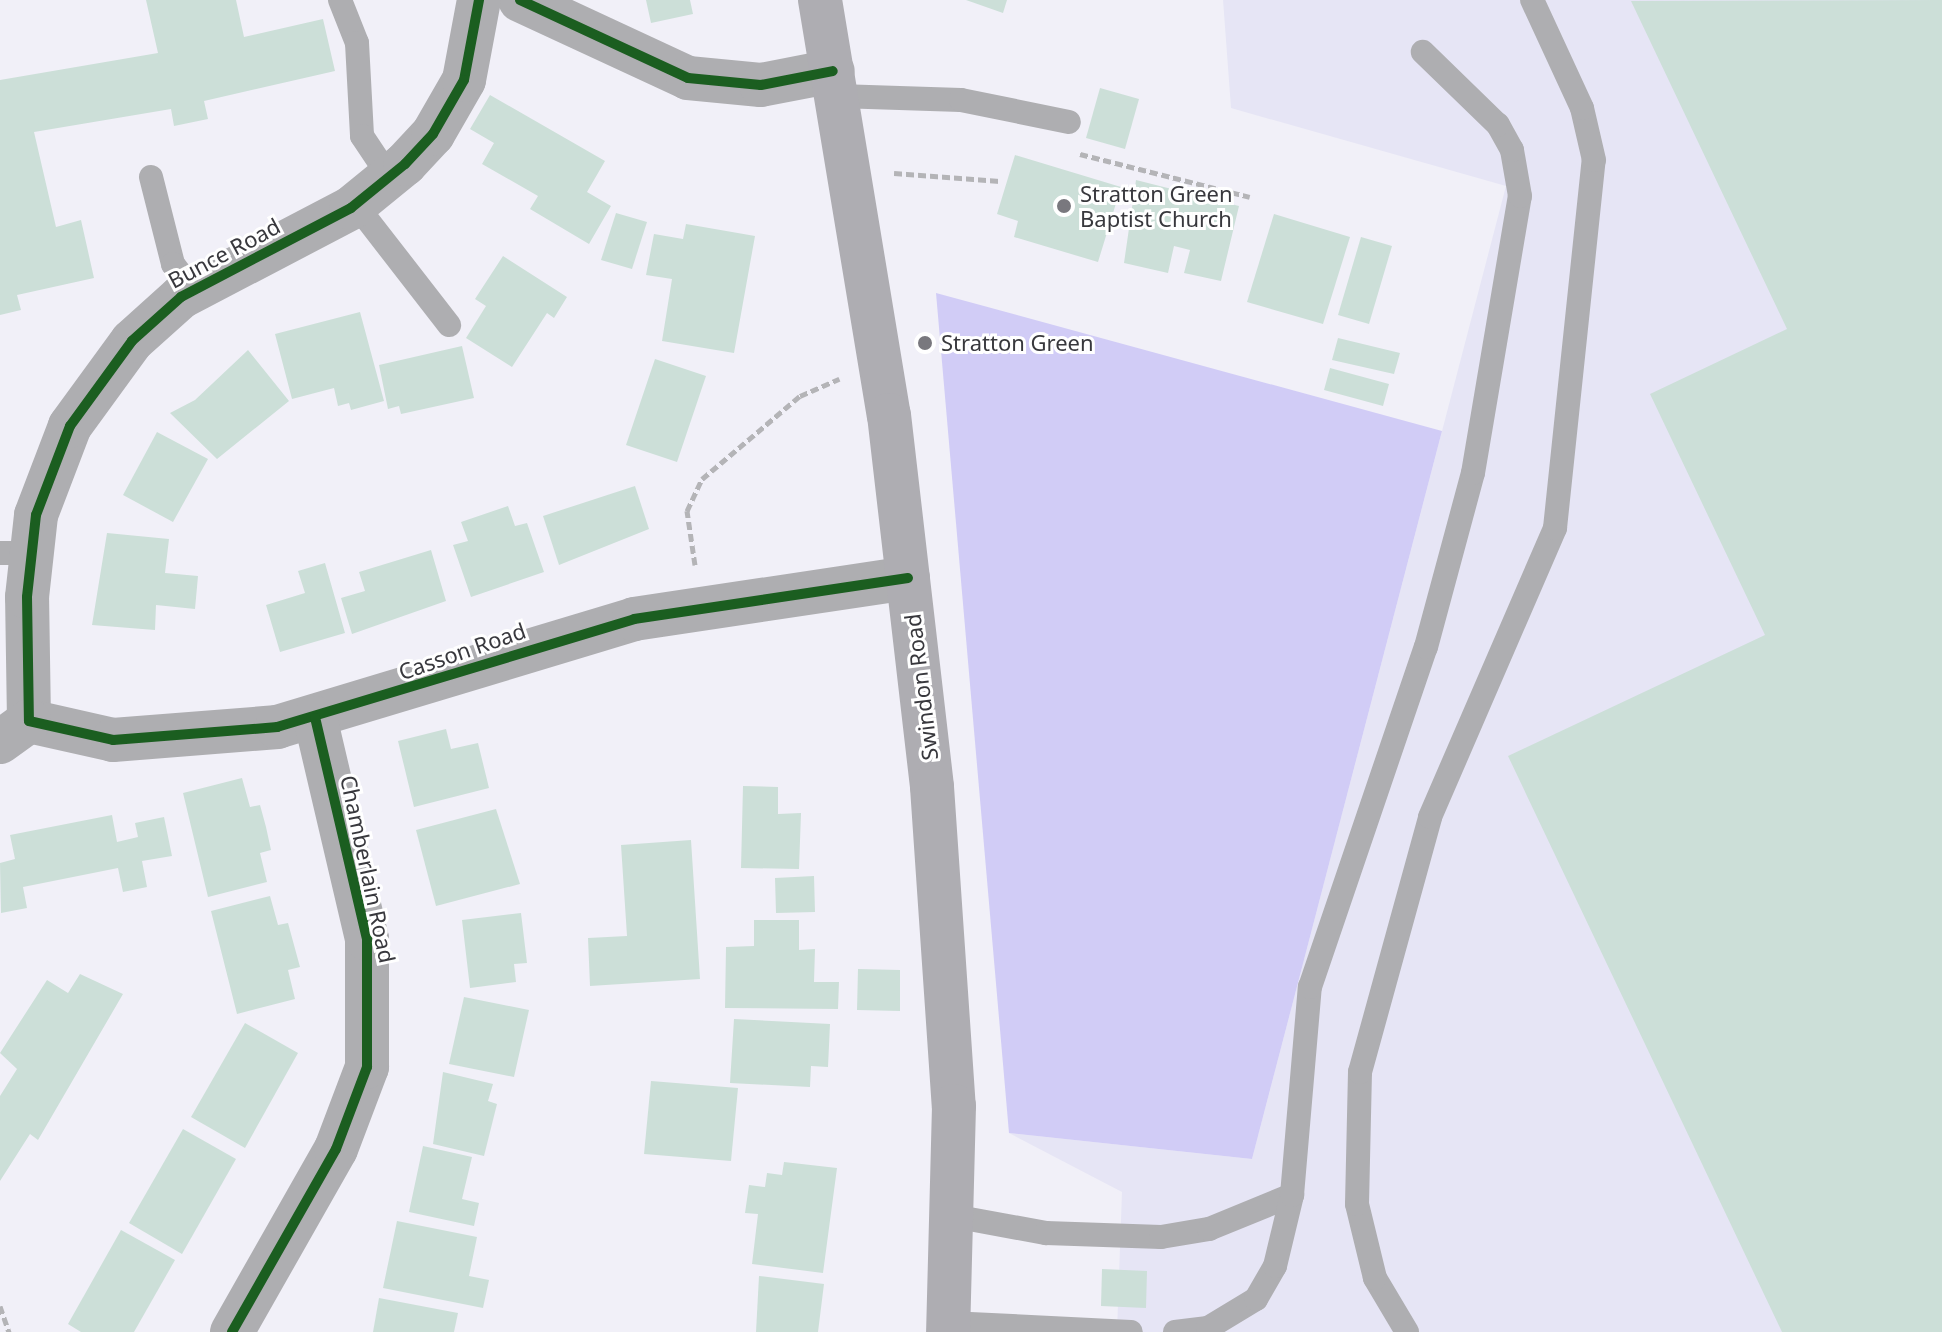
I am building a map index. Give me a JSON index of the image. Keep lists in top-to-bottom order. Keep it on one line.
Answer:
{"streets":{"main road":["Swindon Road"],"street":["Bunce Road","Casson Road","Chamberlain Road"]},"crossings":[["Bunce Road","Casson Road"],["Casson Road","Swindon Road"],["Casson Road","Chamberlain Road"]],"places":["Stratton Green Baptist Church","Stratton Green"]}
